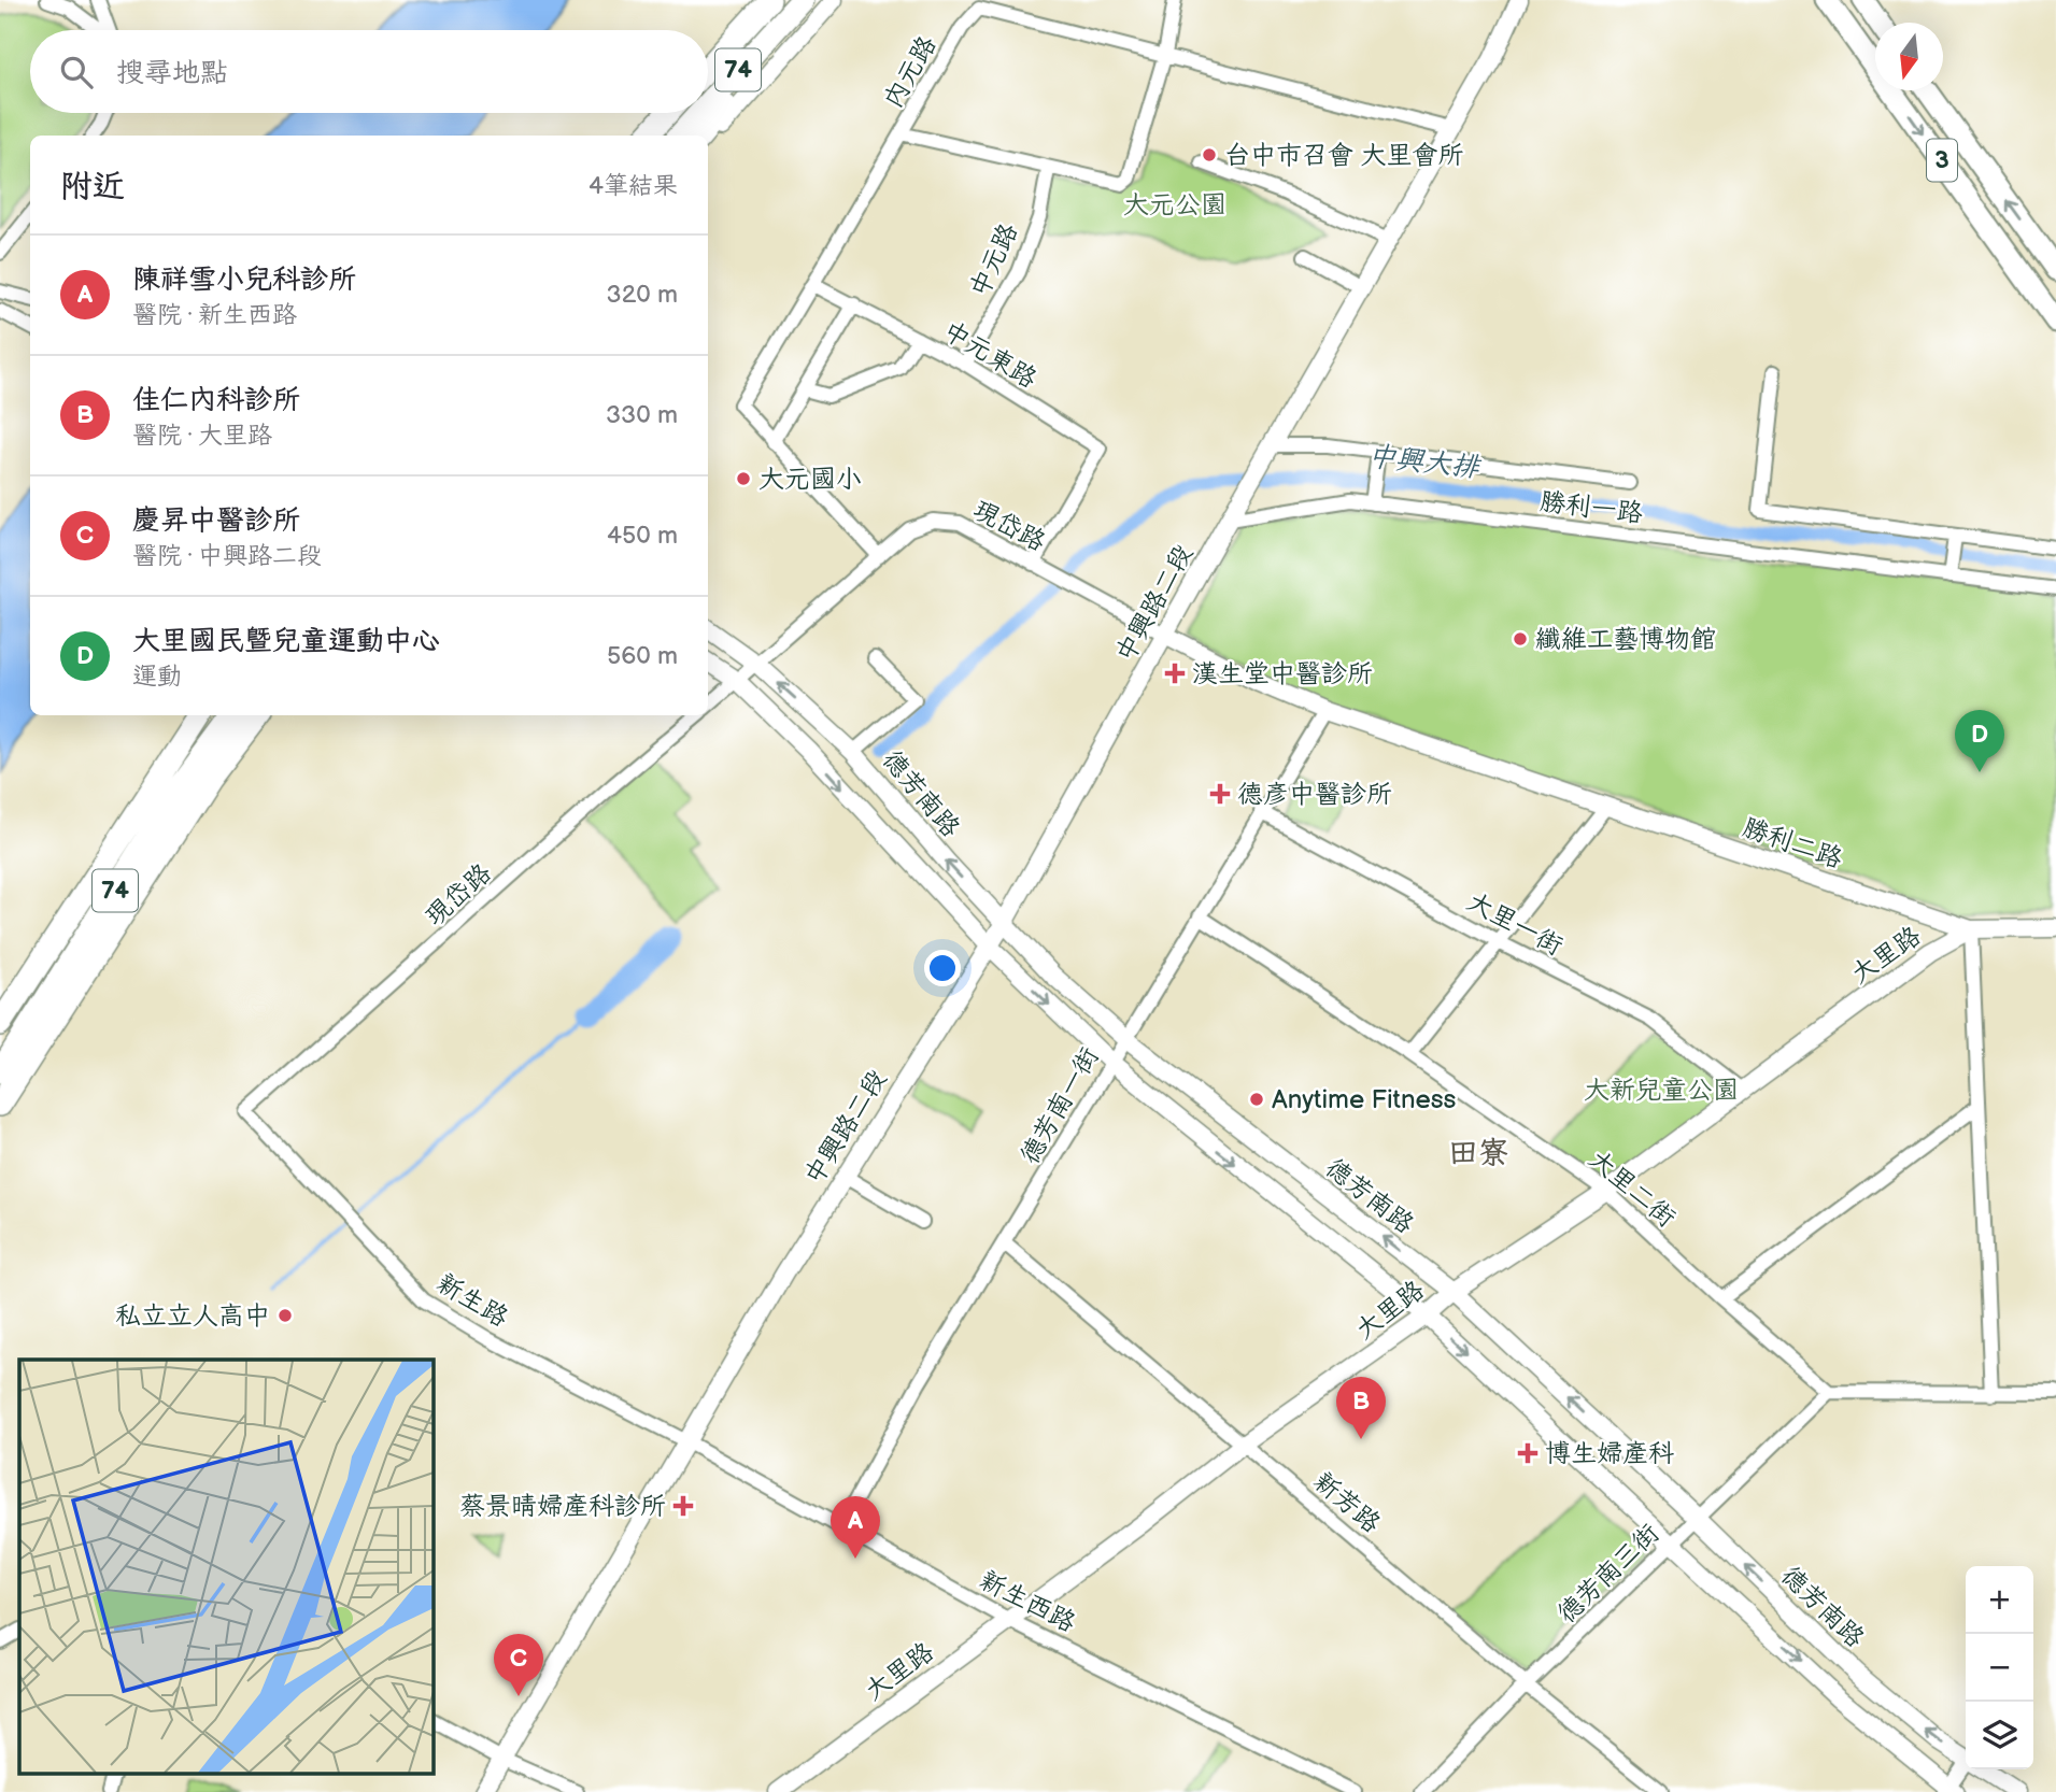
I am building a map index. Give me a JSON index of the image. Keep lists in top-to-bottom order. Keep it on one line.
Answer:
{"streets":{"highway":["74"],"main road":["3"],"street":["內元路","中元路","中元東路","勝利一路","現岱路","中興路二段","德芳南路","勝利二路","大里一街","大里路","德芳南一街","大里二街","新生路","新芳路","德芳南三街","新生西路"]},"crossings":[["內元路","中元東路"],["內元路","現岱路"],["中元路","中元東路"],["中元東路","現岱路"],["勝利一路","中興路二段"],["現岱路","中興路二段"],["現岱路","德芳南路"],["現岱路","勝利二路"],["現岱路","新生路"],["中興路二段","德芳南路"],["中興路二段","勝利二路"],["中興路二段","新生路"],["中興路二段","新生西路"],["德芳南路","大里路"],["德芳南路","德芳南一街"],["德芳南路","德芳南三街"],["勝利二路","大里路"],["勝利二路","德芳南一街"],["大里一街","大里路"],["大里一街","德芳南一街"],["大里路","大里二街"],["大里路","新芳路"],["大里路","新生西路"],["德芳南一街","大里二街"],["德芳南一街","新芳路"],["德芳南一街","新生西路"],["大里二街","德芳南三街"],["新生路","新生西路"],["新芳路","德芳南三街"]],"districts":["田寮"],"water":["中興大排"],"parks":["大元公園","大新兒童公園"],"places":{"other":["台中市召會 大里會所","大元國小","纖維工藝博物館","Anytime Fitness","私立立人高中"],"health":["漢生堂中醫診所","德彥中醫診所","博生婦產科","蔡景晴婦產科診所"]},"north":"bottom","page":{"search":"搜尋地點","heading":["附近","4筆結果"],"list":[{"mark":"A","name":"陳祥雪小兒科診所","note":"醫院 · 新生西路","value":"320 m"},{"mark":"B","name":"佳仁內科診所","note":"醫院 · 大里路","value":"330 m"},{"mark":"C","name":"慶昇中醫診所","note":"醫院 · 中興路二段","value":"450 m"},{"mark":"D","name":"大里國民暨兒童運動中心","note":"運動","value":"560 m"}],"pins":["D","B","A","C"],"map_buttons":["+","−"]}}
